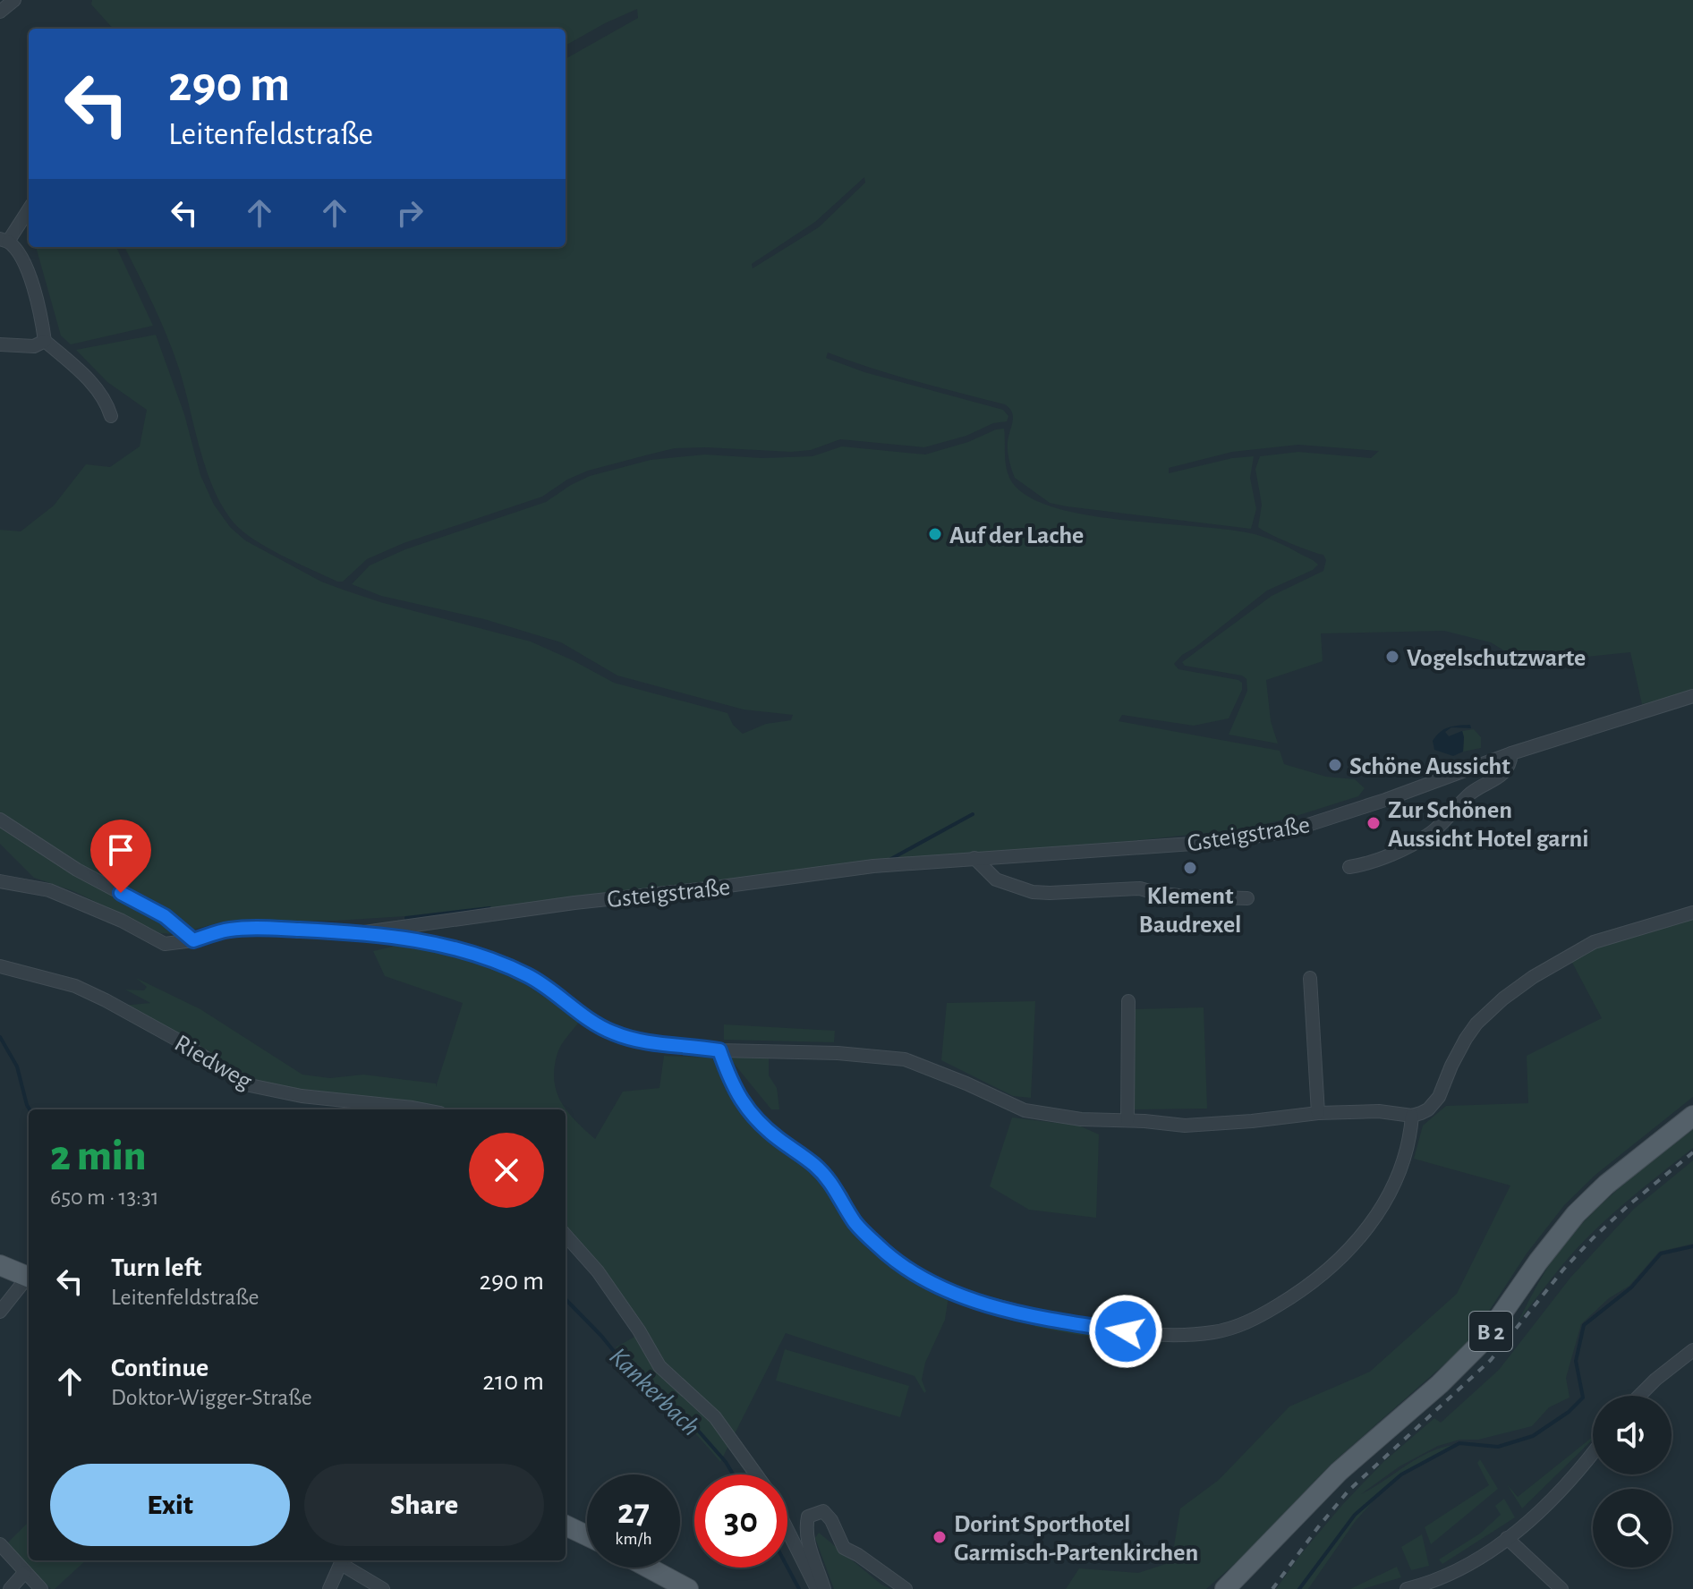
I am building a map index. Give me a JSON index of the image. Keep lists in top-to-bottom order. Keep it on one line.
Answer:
{"streets":{"main road":["B 2"],"street":["Gsteigstraße","Riedweg"]},"water":["Kankerbach"],"places":["Auf der Lache","Vogelschutzwarte","Schöne Aussicht","Zur Schönen Aussicht Hotel garni","Klement Baudrexel","Dorint Sporthotel Garmisch-Partenkirchen"],"page":{"turn":["290 m","Leitenfeldstraße"],"heading":["2 min","650 m · 13:31"],"list":[{"name":"Turn left","note":"Leitenfeldstraße","value":"290 m"},{"name":"Continue","note":"Doktor-Wigger-Straße","value":"210 m"}],"buttons":["Exit","Share"],"speed":"27 km/h","limit":"30"}}
